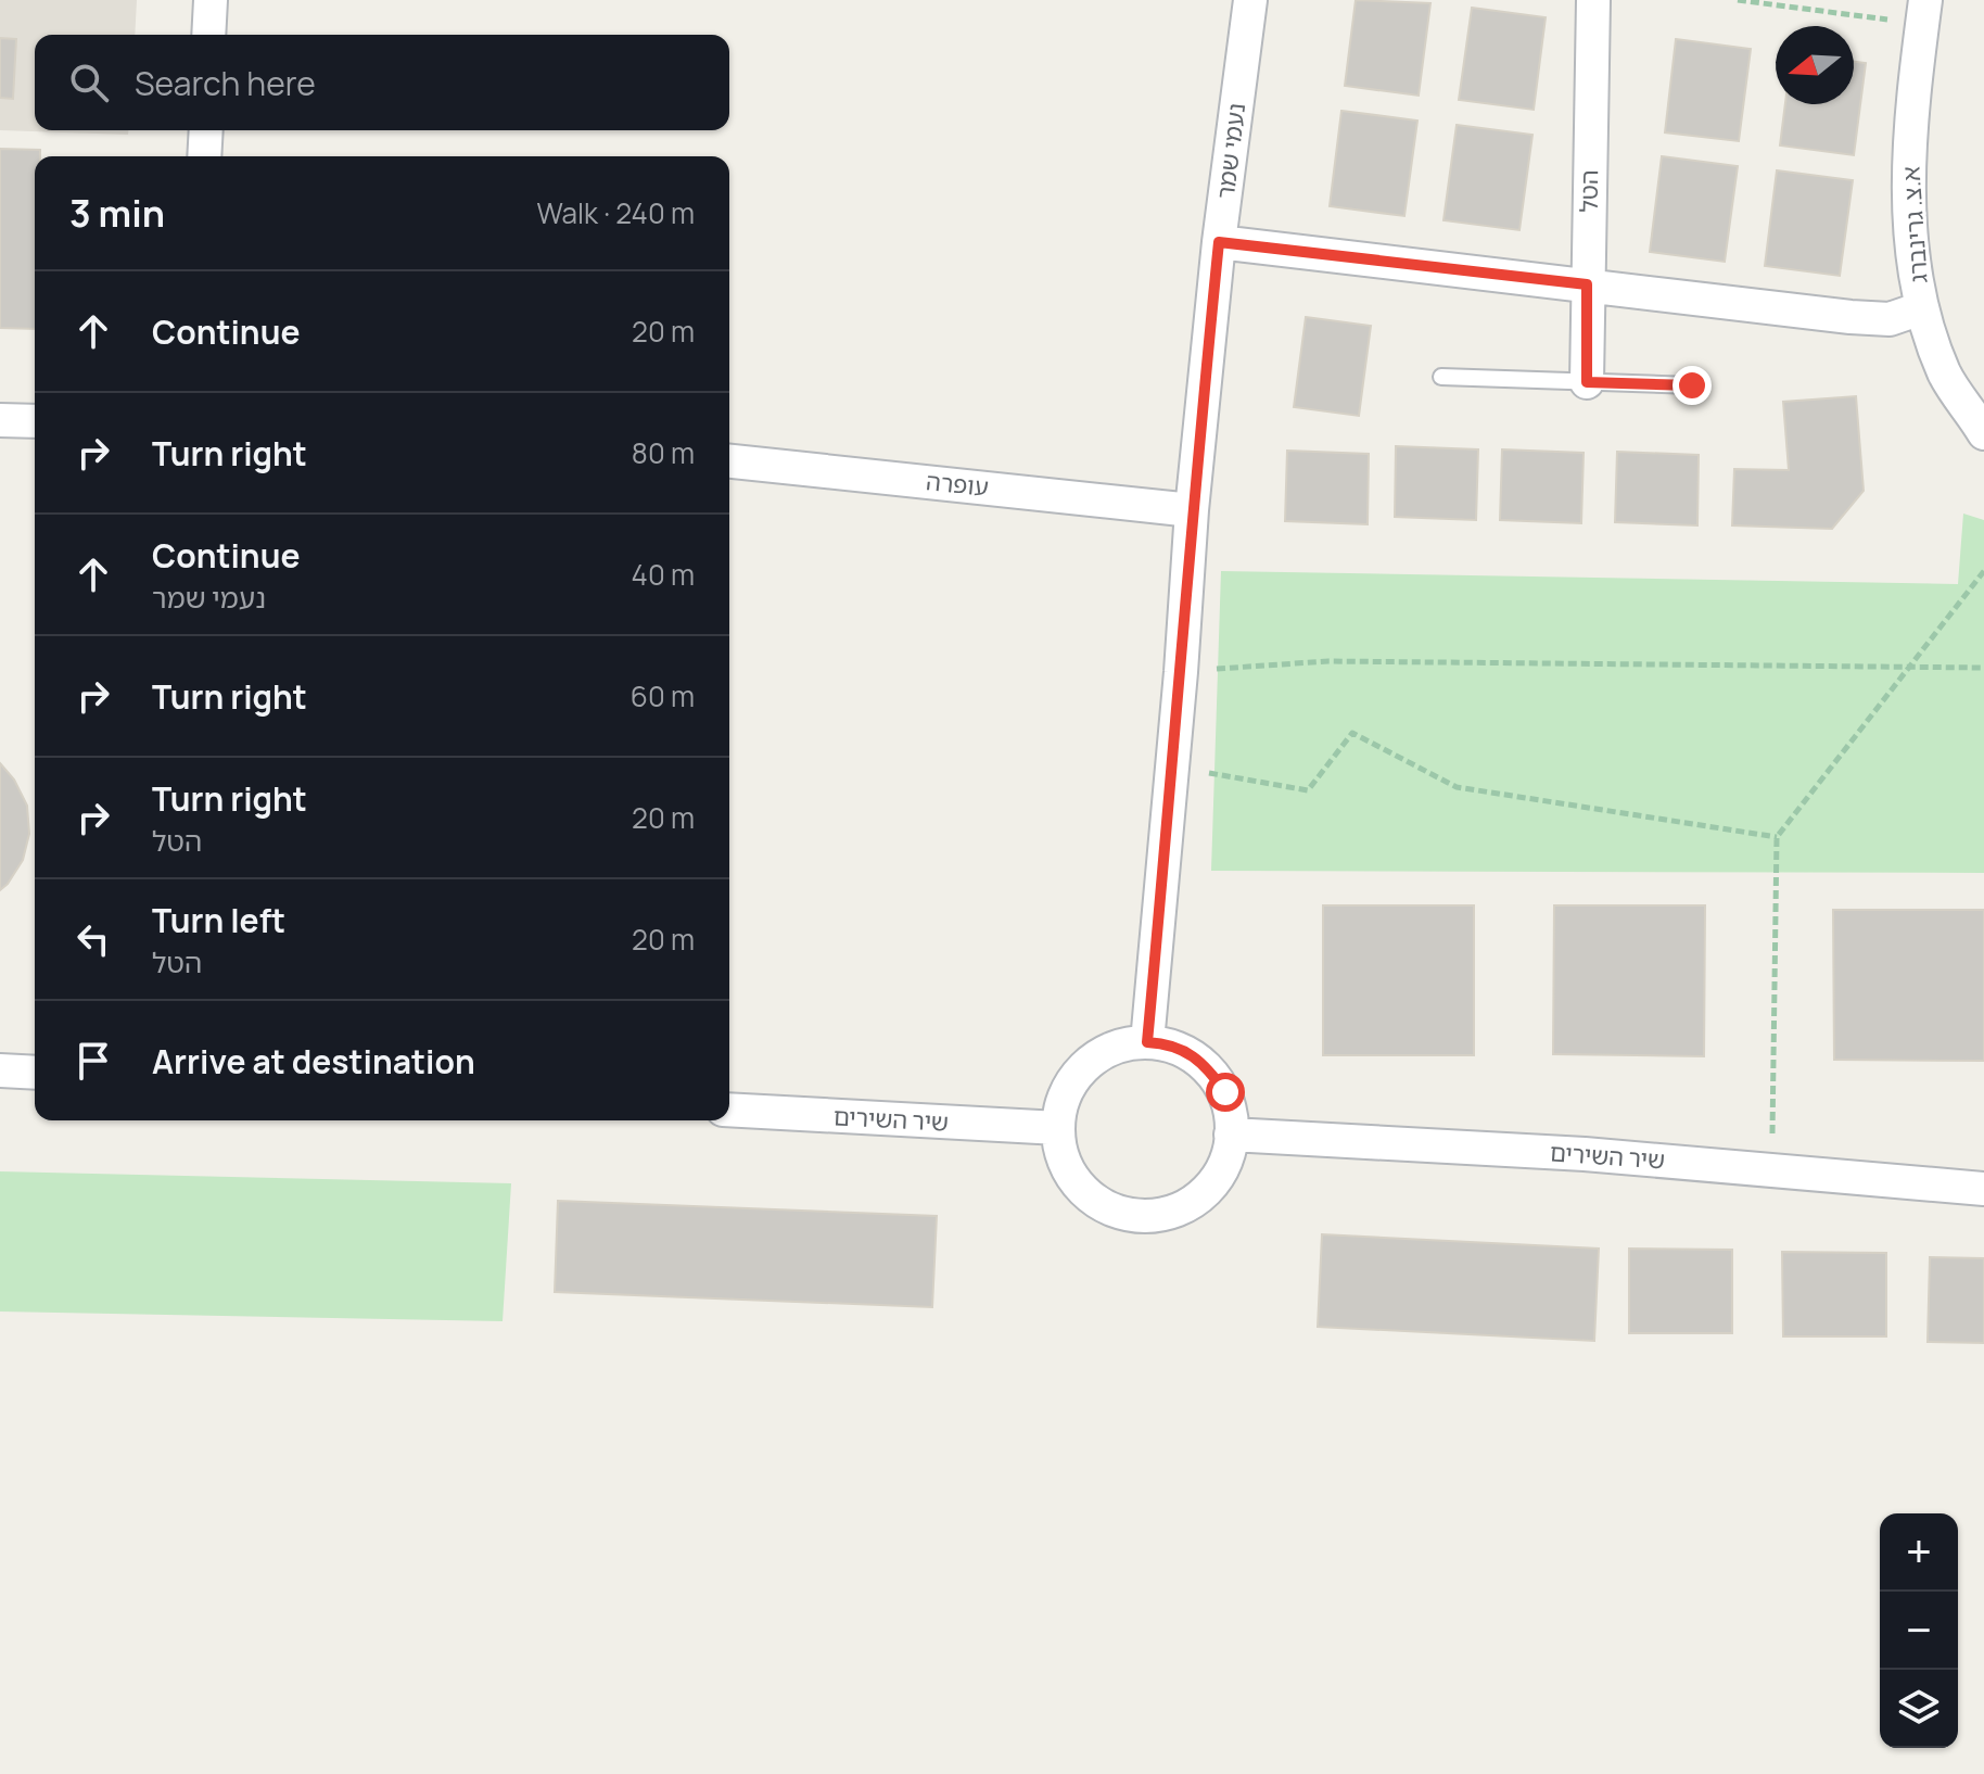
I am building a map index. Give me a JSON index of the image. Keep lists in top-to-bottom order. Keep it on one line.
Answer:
{"streets":{"street":["נעמי שמר","הטל","א.צ. גרינברג","עופרה","שיר השירים"]},"crossings":[["נעמי שמר","עופרה"],["נעמי שמר","שיר השירים"]],"north":"left","page":{"search":"Search here","heading":["3 min","Walk · 240 m"],"list":[["Continue","20 m"],["Turn right","80 m"],["Continue","נעמי שמר","40 m"],["Turn right","60 m"],["Turn right","הטל","20 m"],["Turn left","הטל","20 m"],"Arrive at destination"],"map_buttons":["+","−"]}}
